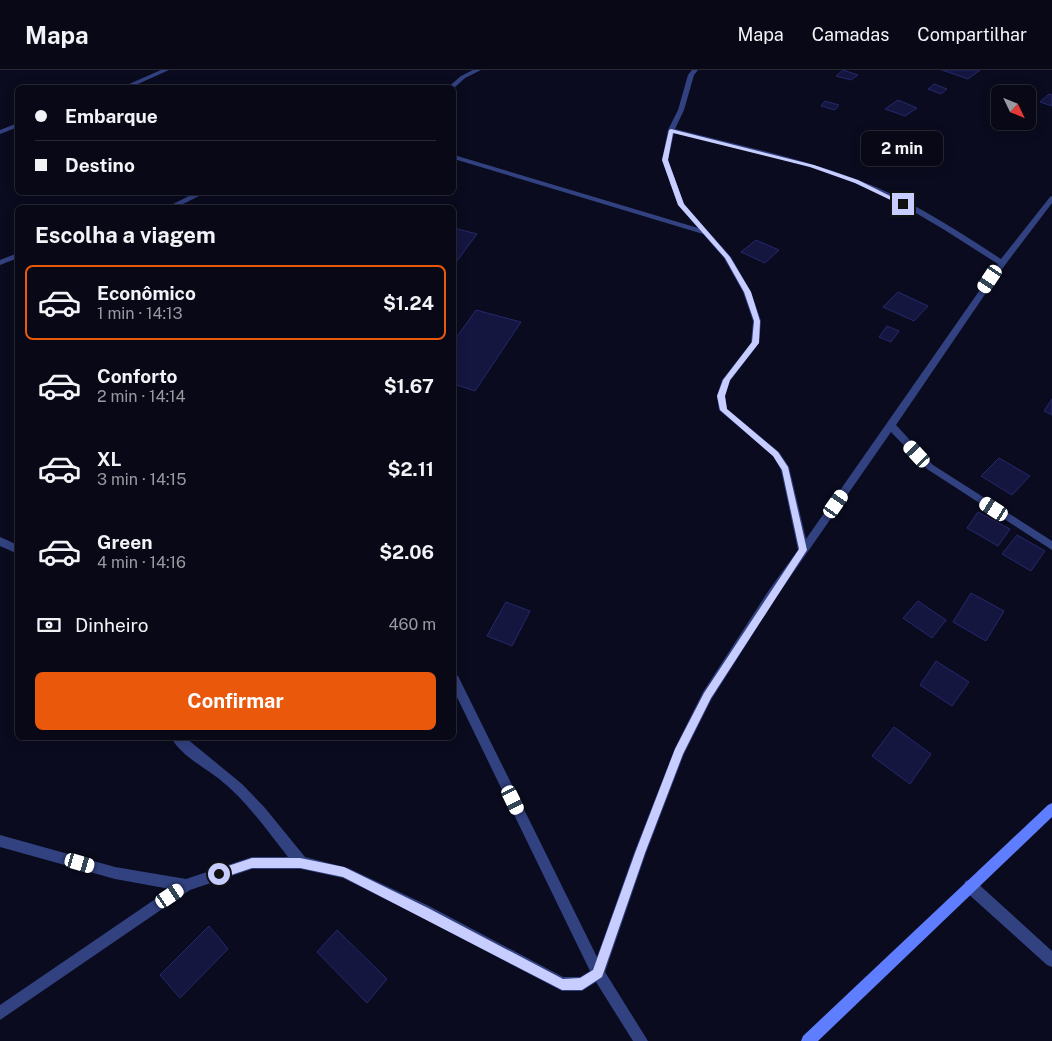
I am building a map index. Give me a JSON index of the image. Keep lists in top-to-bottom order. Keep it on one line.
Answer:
{"north":"bottom right","page":{"header":"Mapa","nav":["Mapa","Camadas","Compartilhar"],"banner":["Embarque","Destino"],"bubble":"2 min","heading":"Escolha a viagem","list":[{"name":"Econômico","note":"1 min · 14:13","value":"$1.24"},{"name":"Conforto","note":"2 min · 14:14","value":"$1.67"},{"name":"XL","note":"3 min · 14:15","value":"$2.11"},{"name":"Green","note":"4 min · 14:16","value":"$2.06"}],"pay":["Dinheiro","460 m"],"buttons":"Confirmar"}}
